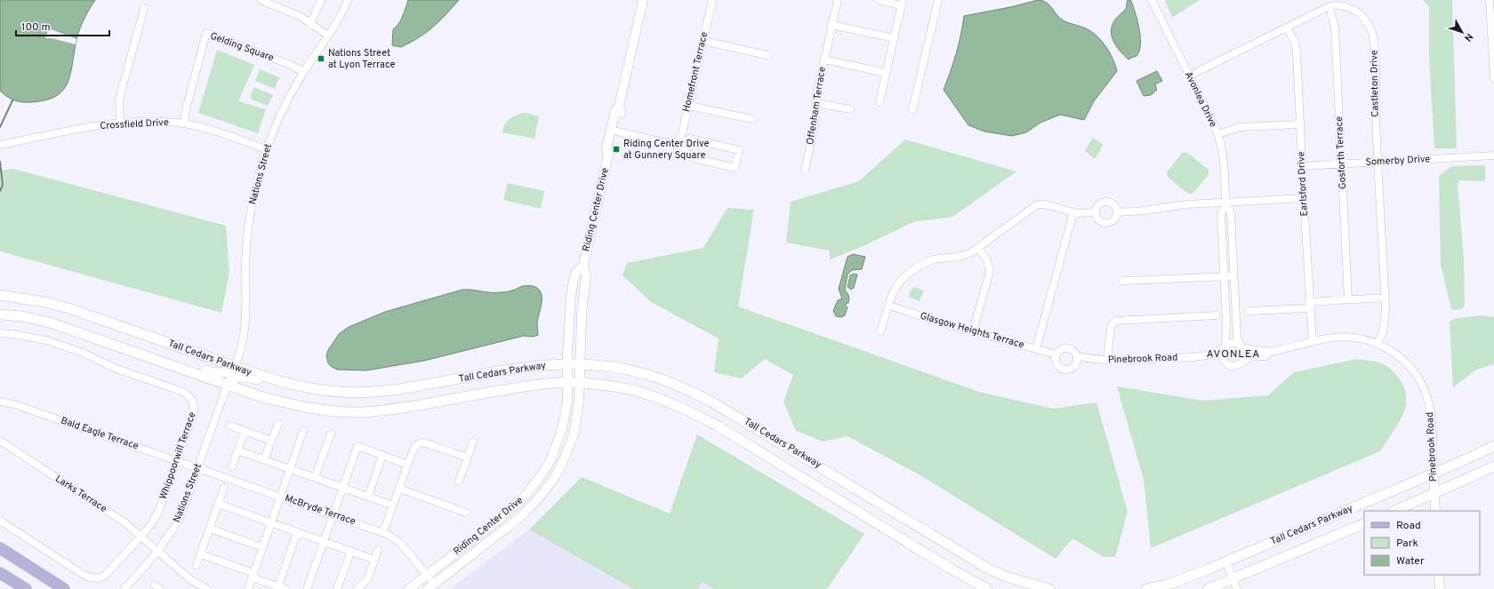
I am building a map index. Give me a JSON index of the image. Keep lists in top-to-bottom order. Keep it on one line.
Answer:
{"streets":{"main road":["Tall Cedars Parkway"],"street":["Gelding Square","Homefront Terrace","Castleton Drive","Avonlea Drive","Offenham Terrace","Crossfield Drive","Gosforth Terrace","Somerby Drive","Nations Street","Earlsford Drive","Riding Center Drive","Glasgow Heights Terrace","Pinebrook Road","Bald Eagle Terrace","Whippoorwill Terrace","Larks Terrace","McBryde Terrace"]},"crossings":[["Gelding Square","Crossfield Drive"],["Gelding Square","Nations Street"],["Castleton Drive","Gosforth Terrace"],["Castleton Drive","Somerby Drive"],["Castleton Drive","Pinebrook Road"],["Avonlea Drive","Pinebrook Road"],["Crossfield Drive","Nations Street"],["Gosforth Terrace","Somerby Drive"],["Somerby Drive","Earlsford Drive"],["Nations Street","Tall Cedars Parkway"],["Nations Street","Bald Eagle Terrace"],["Nations Street","Larks Terrace"],["Nations Street","McBryde Terrace"],["Earlsford Drive","Pinebrook Road"],["Riding Center Drive","Tall Cedars Parkway"],["Riding Center Drive","McBryde Terrace"],["Glasgow Heights Terrace","Pinebrook Road"],["Tall Cedars Parkway","Pinebrook Road"],["Bald Eagle Terrace","Whippoorwill Terrace"],["Bald Eagle Terrace","McBryde Terrace"],["Whippoorwill Terrace","Larks Terrace"]],"districts":["AVONLEA"],"places":{"transit":["Nations Street at Lyon Terrace","Riding Center Drive at Gunnery Square"]},"legend":["Road","Park","Water"],"scale_bar":"100 m","north":"bottom right"}
